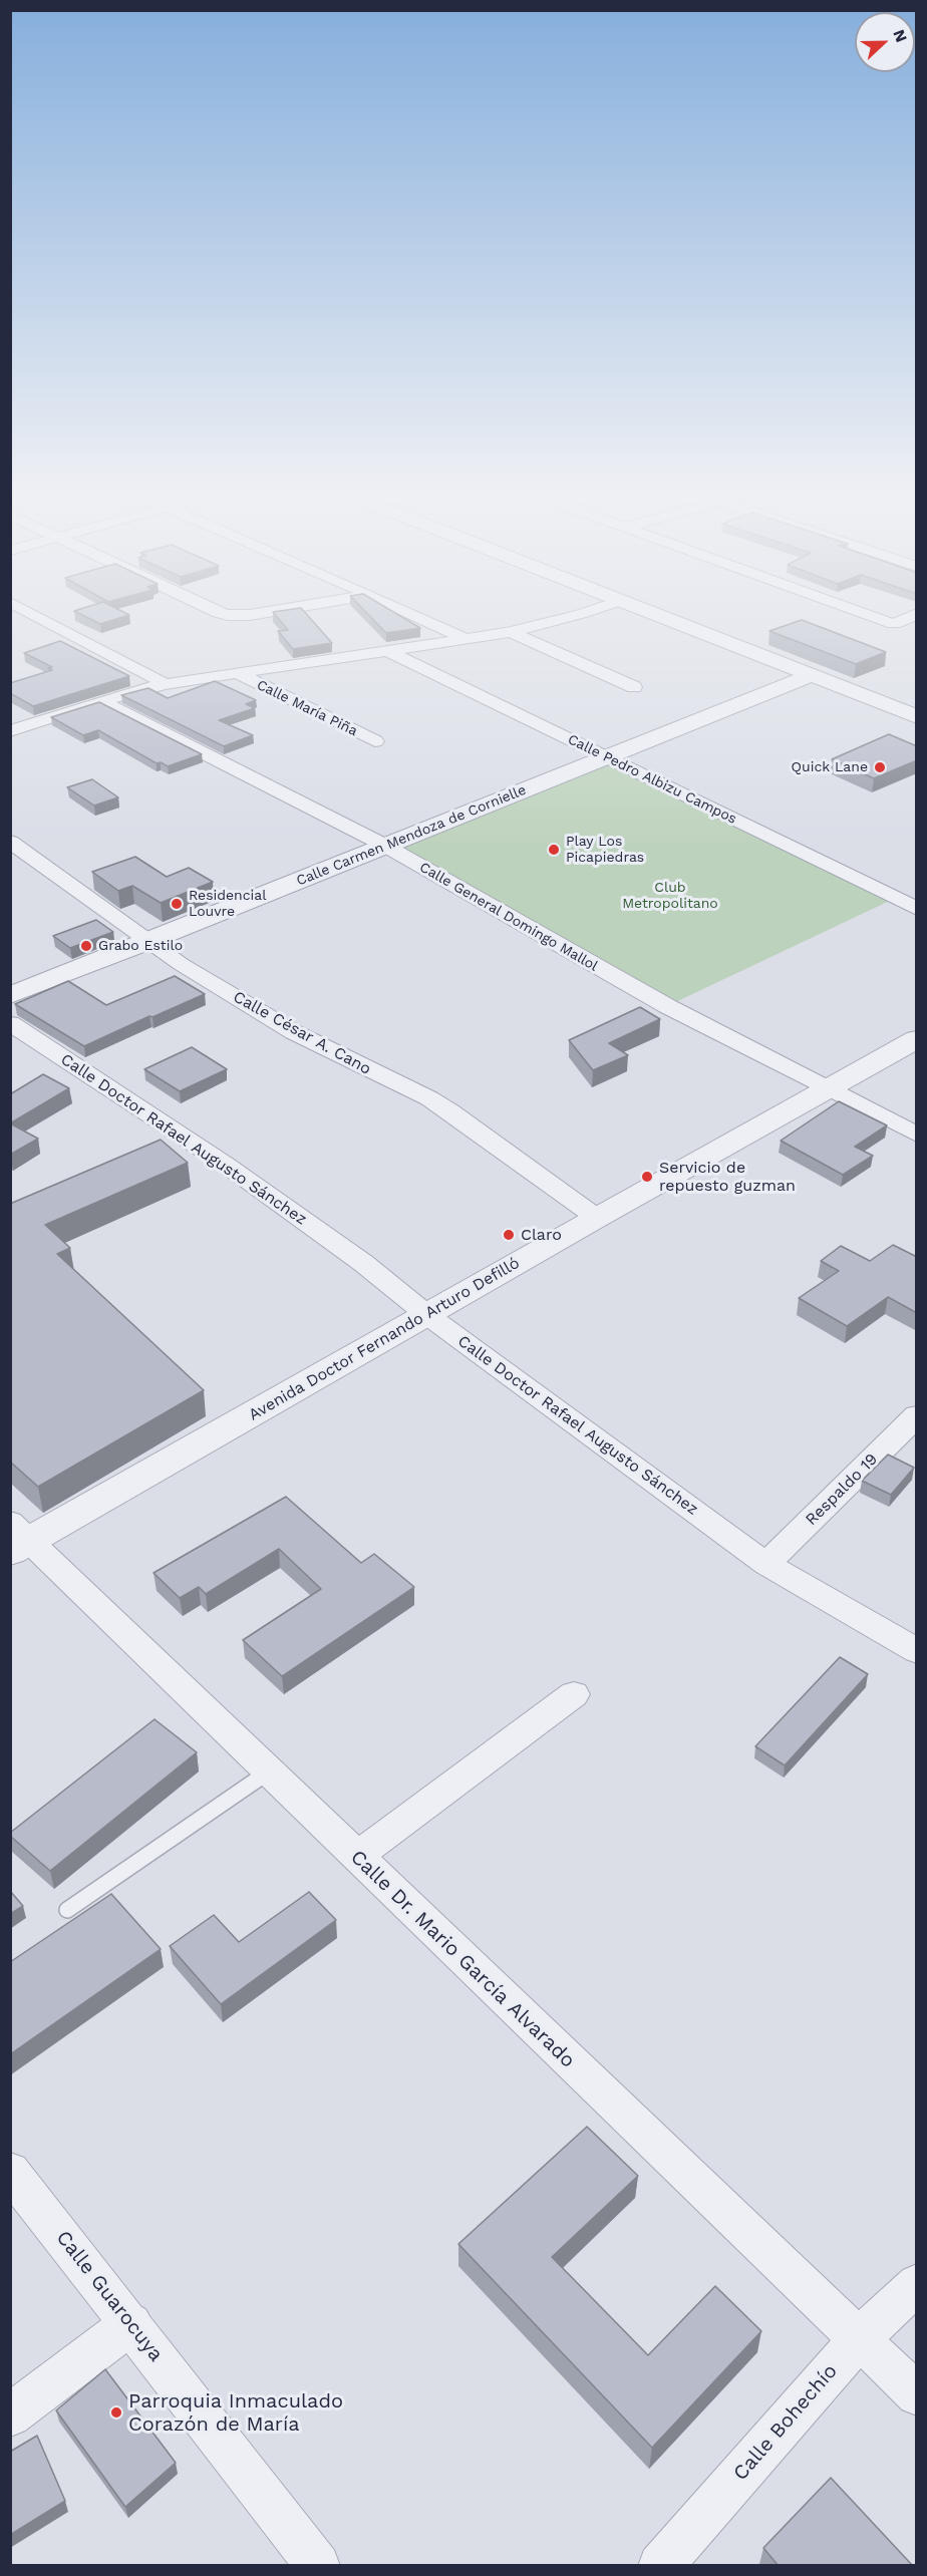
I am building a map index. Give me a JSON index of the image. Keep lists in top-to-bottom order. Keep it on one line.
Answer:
{"streets":{"street":["Calle María Piña","Calle Pedro Albizu Campos","Calle Carmen Mendoza de Cornielle","Calle General Domingo Mallol","Calle César A. Cano","Calle Doctor Rafael Augusto Sánchez","Avenida Doctor Fernando Arturo Defilló","Respaldo 19","Calle Dr. Mario García Alvarado","Calle Guarocuya","Calle Bohechío"]},"crossings":[["Calle Pedro Albizu Campos","Calle Carmen Mendoza de Cornielle"],["Calle Carmen Mendoza de Cornielle","Calle General Domingo Mallol"],["Calle Carmen Mendoza de Cornielle","Calle César A. Cano"],["Calle General Domingo Mallol","Avenida Doctor Fernando Arturo Defilló"],["Calle César A. Cano","Avenida Doctor Fernando Arturo Defilló"],["Calle Doctor Rafael Augusto Sánchez","Avenida Doctor Fernando Arturo Defilló"],["Calle Doctor Rafael Augusto Sánchez","Respaldo 19"],["Avenida Doctor Fernando Arturo Defilló","Calle Dr. Mario García Alvarado"],["Calle Dr. Mario García Alvarado","Calle Bohechío"]],"parks":["Club Metropolitano"],"places":["Quick Lane","Play Los Picapiedras","Residencial Louvre","Grabo Estilo","Servicio de repuesto guzman","Claro","Parroquia Inmaculado Corazón de María"],"north":"right"}
